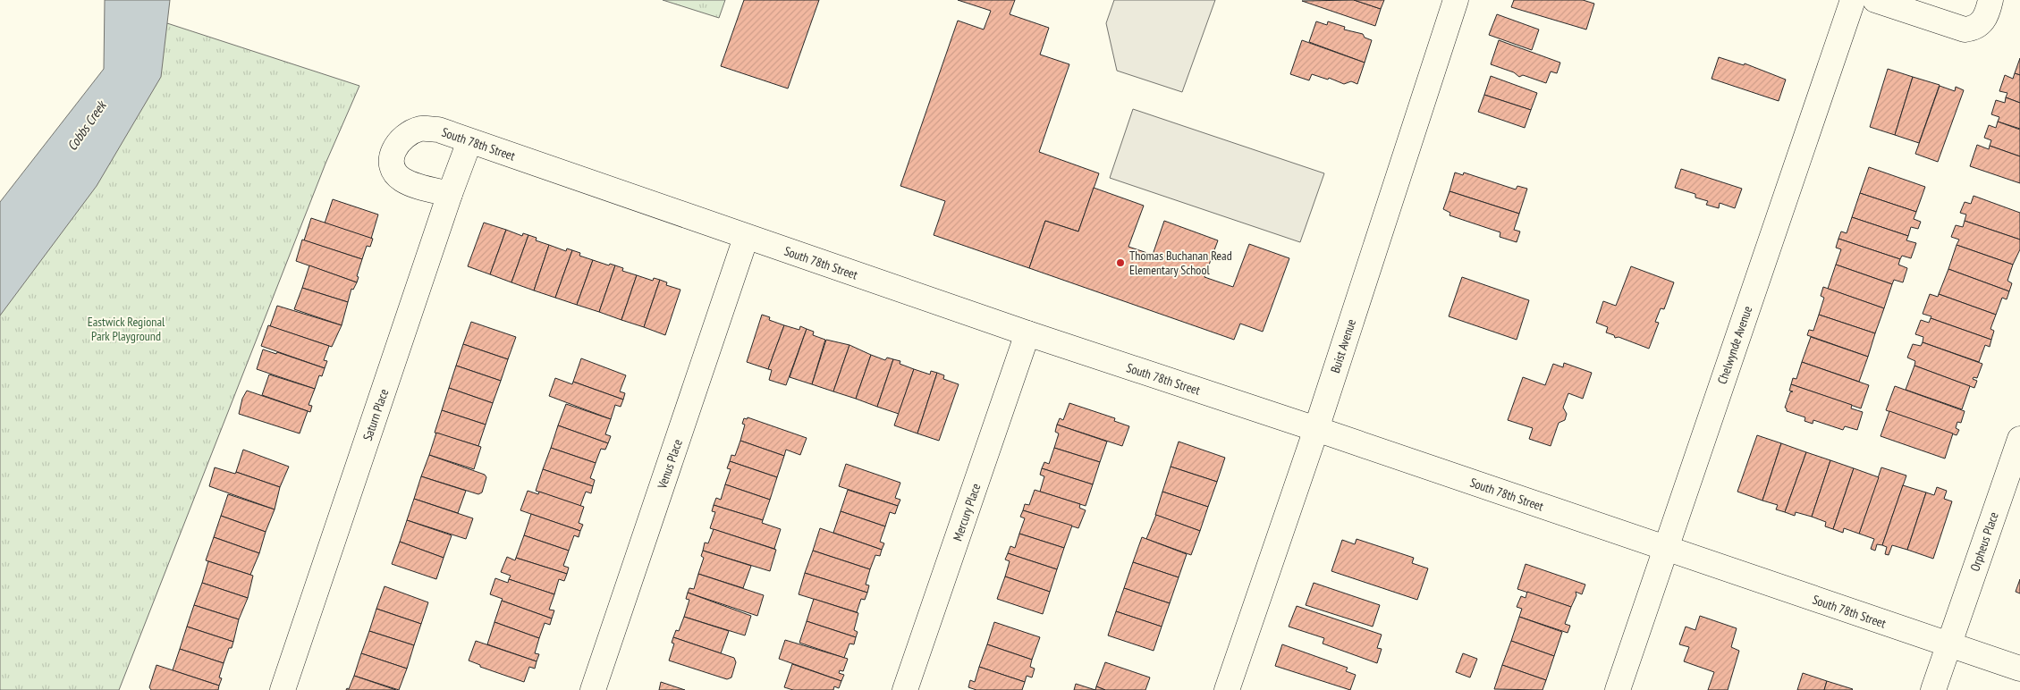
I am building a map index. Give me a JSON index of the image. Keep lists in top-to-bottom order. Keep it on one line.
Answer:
{"streets":{"street":["South 78th Street","Chelwynde Avenue","Buist Avenue","Saturn Place","Venus Place","Mercury Place","Orpheus Place"]},"crossings":[["South 78th Street","Chelwynde Avenue"],["South 78th Street","Buist Avenue"],["South 78th Street","Saturn Place"],["South 78th Street","Venus Place"],["South 78th Street","Mercury Place"],["South 78th Street","Orpheus Place"]],"water":["Cobbs Creek"],"parks":["Eastwick Regional Park Playground"],"places":["Thomas Buchanan Read Elementary School"]}
